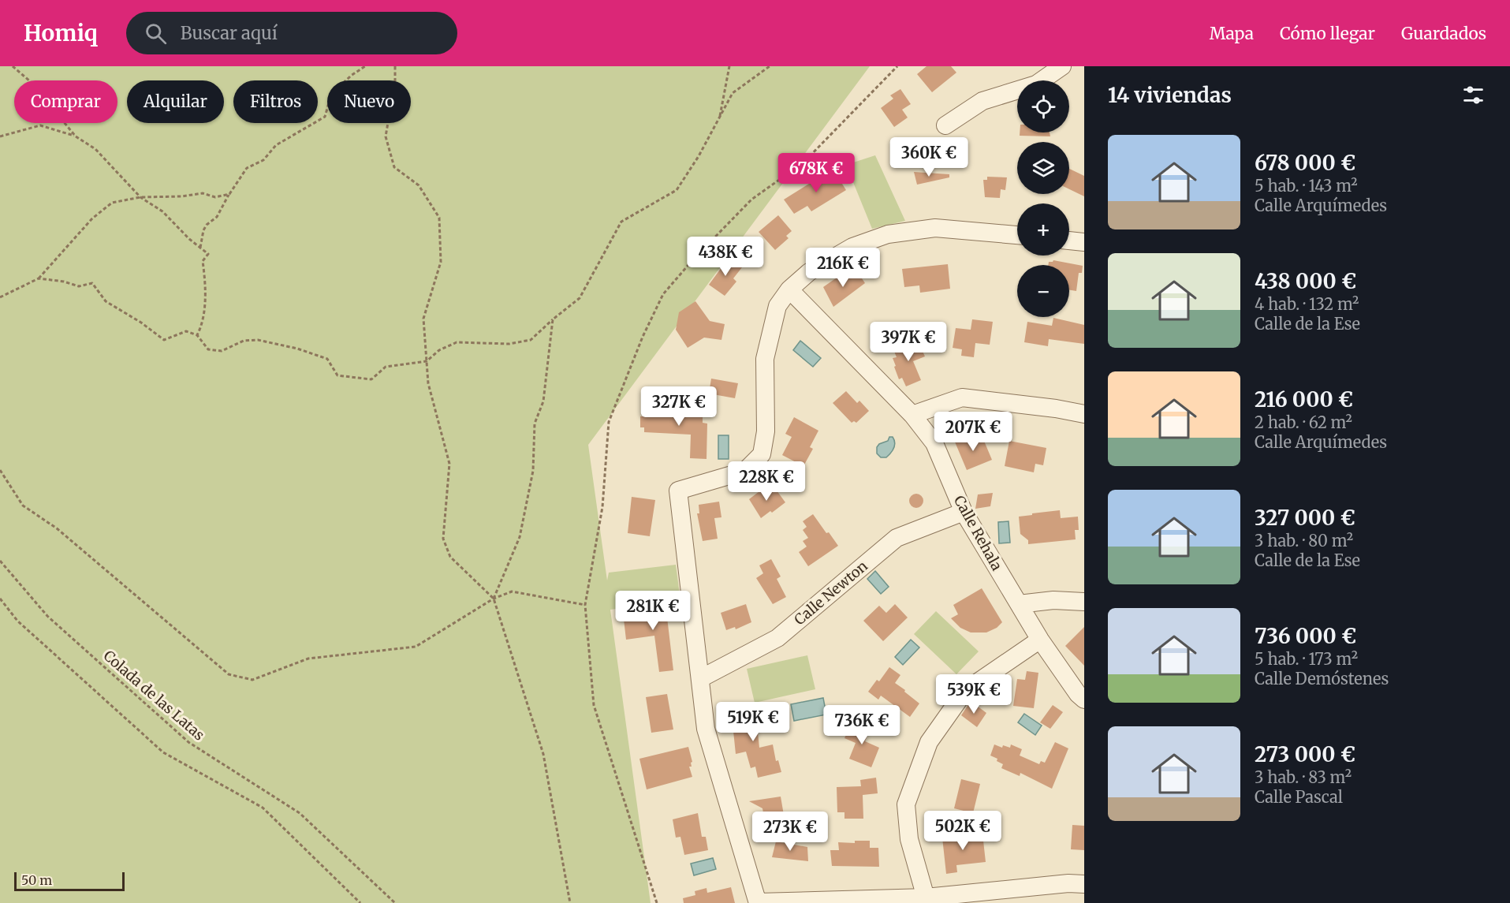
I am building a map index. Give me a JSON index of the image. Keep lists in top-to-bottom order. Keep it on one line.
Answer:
{"streets":{"street":["Calle Rehala","Calle Newton"],"path":["Colada de las Latas"]},"crossings":[["Calle Rehala","Calle Newton"]],"scale_bar":"50 m","page":{"header":"Homiq","search":"Buscar aquí","nav":["Mapa","Cómo llegar","Guardados"],"heading":"14 viviendas","map_buttons":["+","−"],"chip":["Comprar","Alquilar","Filtros","Nuevo"],"list":[{"name":"678 000 €","note":"5 hab. · 143 m² · Calle Arquímedes"},{"name":"438 000 €","note":"4 hab. · 132 m² · Calle de la Ese"},{"name":"216 000 €","note":"2 hab. · 62 m² · Calle Arquímedes"},{"name":"327 000 €","note":"3 hab. · 80 m² · Calle de la Ese"},{"name":"736 000 €","note":"5 hab. · 173 m² · Calle Demóstenes"},{"name":"273 000 €","note":"3 hab. · 83 m² · Calle Pascal"}],"price":["360K €","678K €","438K €","216K €","397K €","327K €","207K €","228K €","281K €","539K €","519K €","736K €","502K €","273K €"],"scale":"50 m"}}
